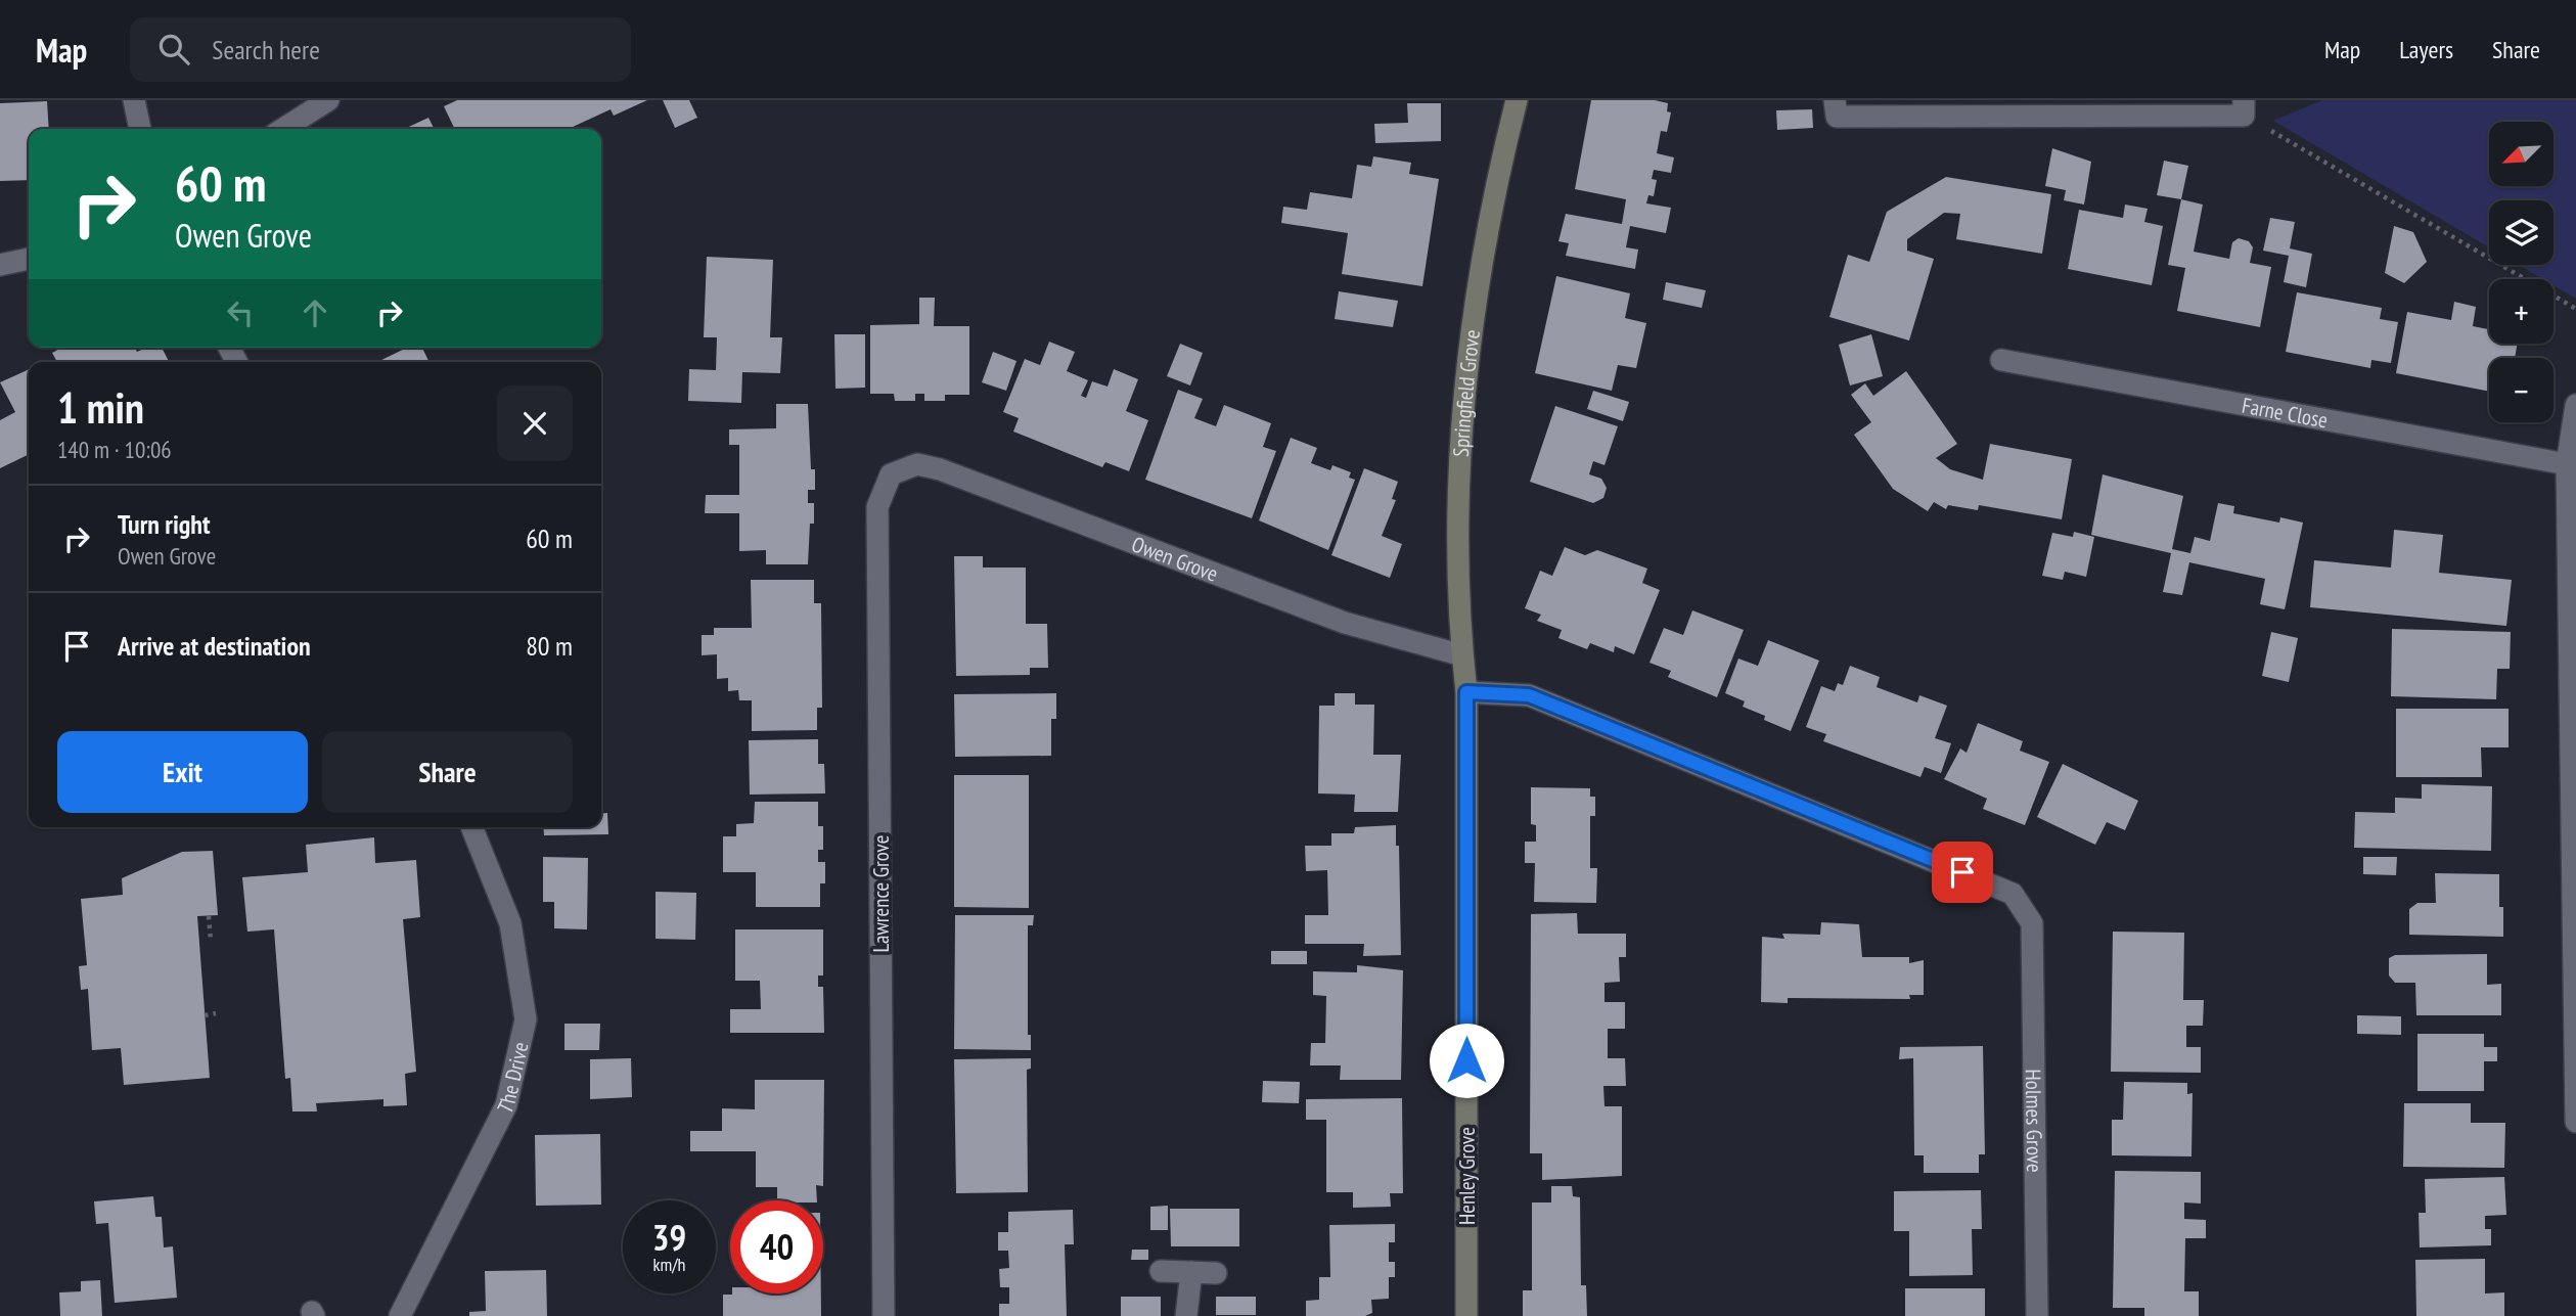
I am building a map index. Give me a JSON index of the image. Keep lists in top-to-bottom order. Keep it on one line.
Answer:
{"streets":{"street":["Springfield Grove","Farne Close","Owen Grove","Lawrence Grove","The Drive","Holmes Grove","Henley Grove"]},"crossings":[["Springfield Grove","Owen Grove"],["Springfield Grove","Holmes Grove"],["Springfield Grove","Henley Grove"],["Owen Grove","Lawrence Grove"],["Holmes Grove","Henley Grove"]],"north":"bottom left","page":{"header":"Map","search":"Search here","nav":["Map","Layers","Share"],"map_buttons":["+","−"],"turn":["60 m","Owen Grove"],"heading":["1 min","140 m · 10:06"],"list":[{"name":"Turn right","note":"Owen Grove","value":"60 m"},{"name":"Arrive at destination","value":"80 m"}],"buttons":["Exit","Share"],"speed":"39 km/h","limit":"40"}}
